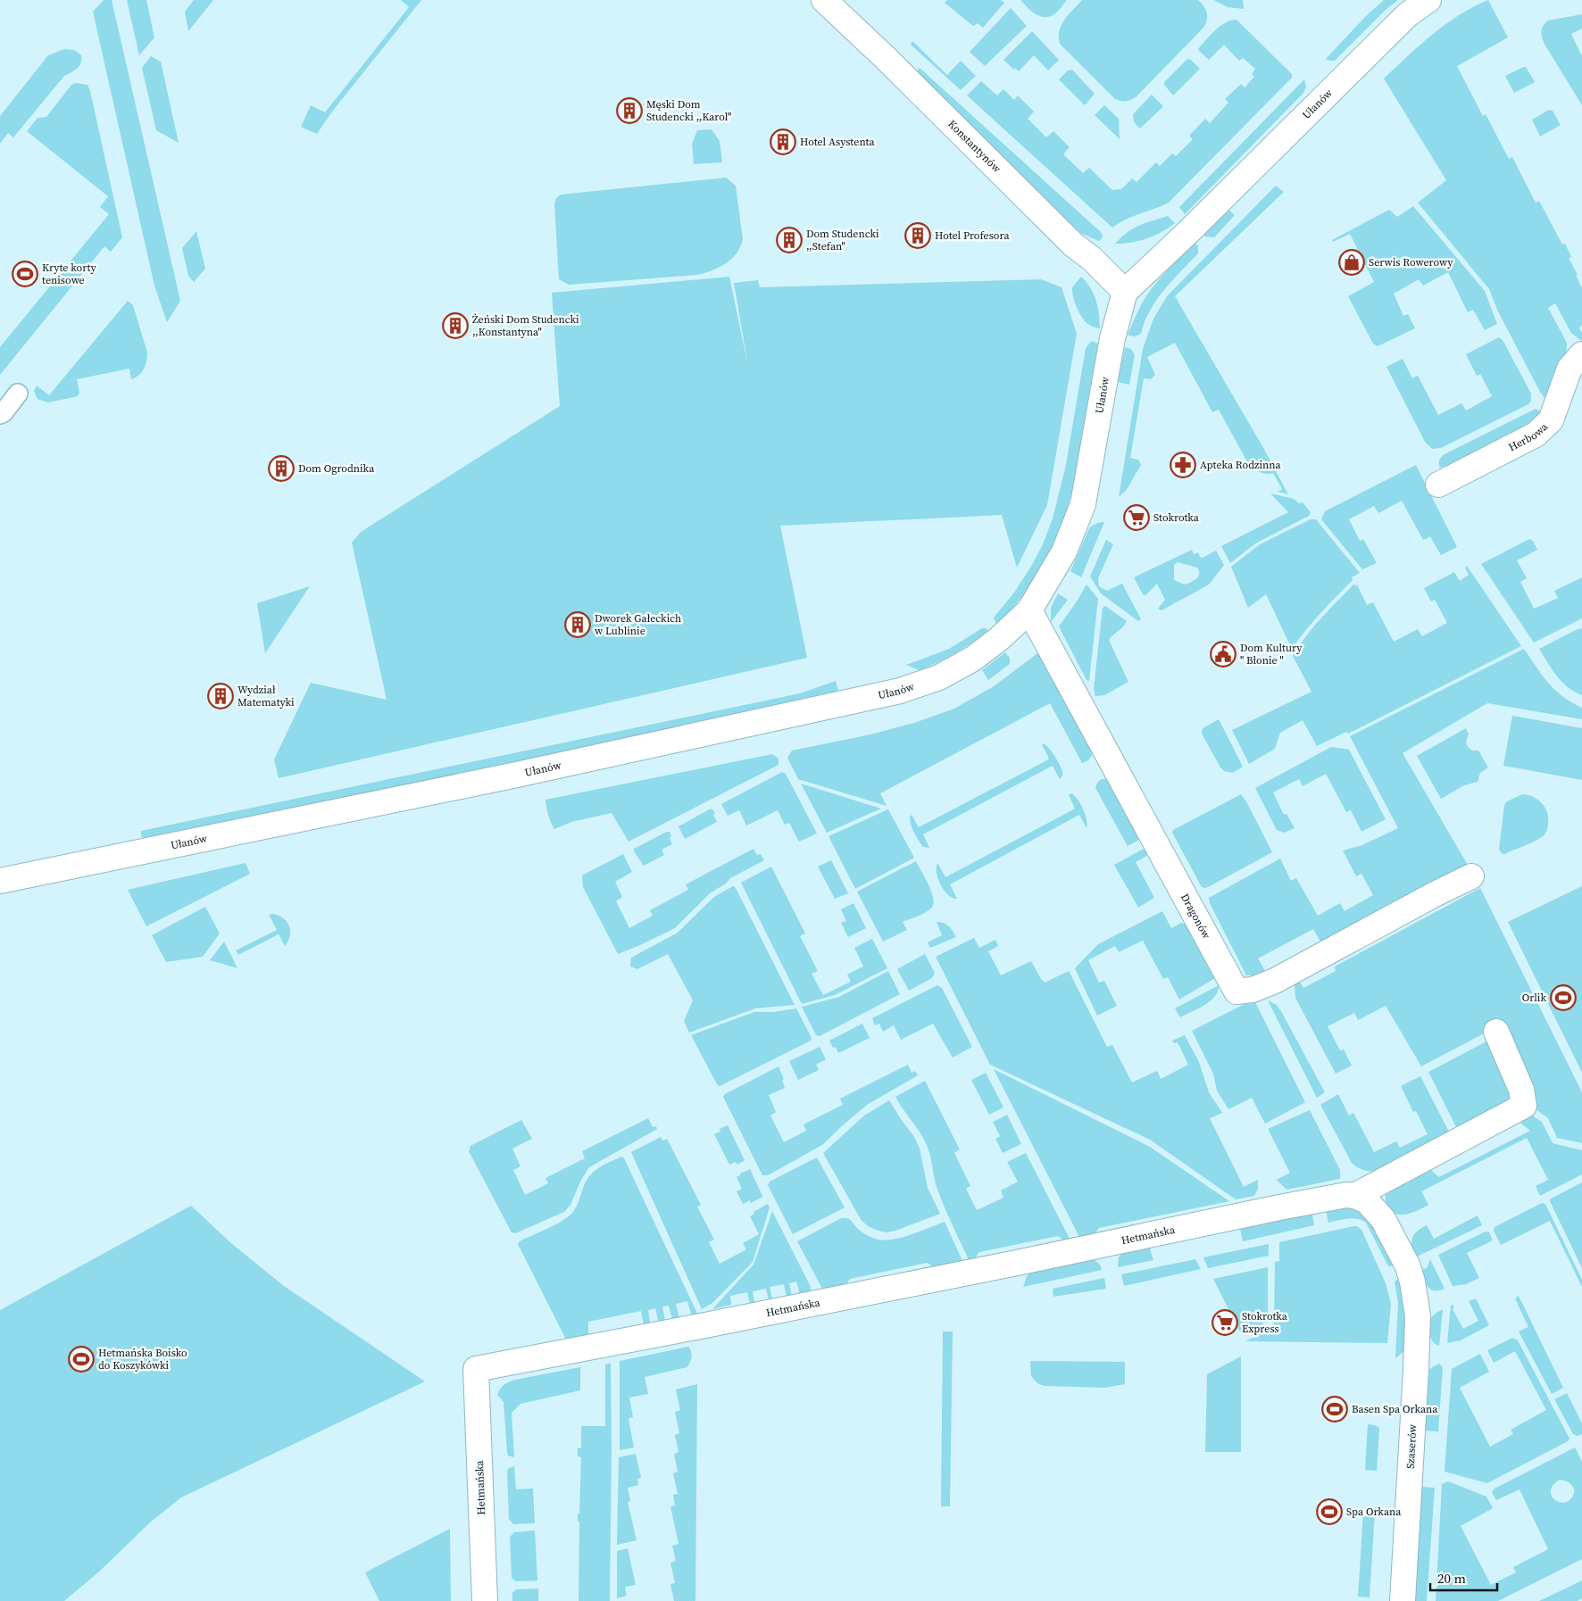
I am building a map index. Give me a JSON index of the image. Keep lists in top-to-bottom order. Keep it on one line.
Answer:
{"streets":{"street":["Ułanów","Konstantynów","Herbowa","Dragonów","Hetmańska","Szaserów"]},"crossings":[["Ułanów","Konstantynów"],["Ułanów","Dragonów"],["Hetmańska","Szaserów"]],"places":{"building":["Męski Dom Studencki ,,Karol\"","Hotel Asystenta","Hotel Profesora","Dom Studencki ,,Stefan\"","Żeński Dom Studencki ,,Konstantyna\"","Dom Ogrodnika","Dworek Gałeckich w Lublinie","Wydział Matematyki"],"shop":["Serwis Rowerowy"],"sports":["Kryte korty tenisowe","Orlik","Hetmańska Boisko do Koszykówki","Basen Spa Orkana","Spa Orkana"],"pharmacy":["Apteka Rodzinna"],"supermarket":["Stokrotka","Stokrotka Express"],"public building":["Dom Kultury \" Błonie \""]},"scale_bar":"20 m"}
